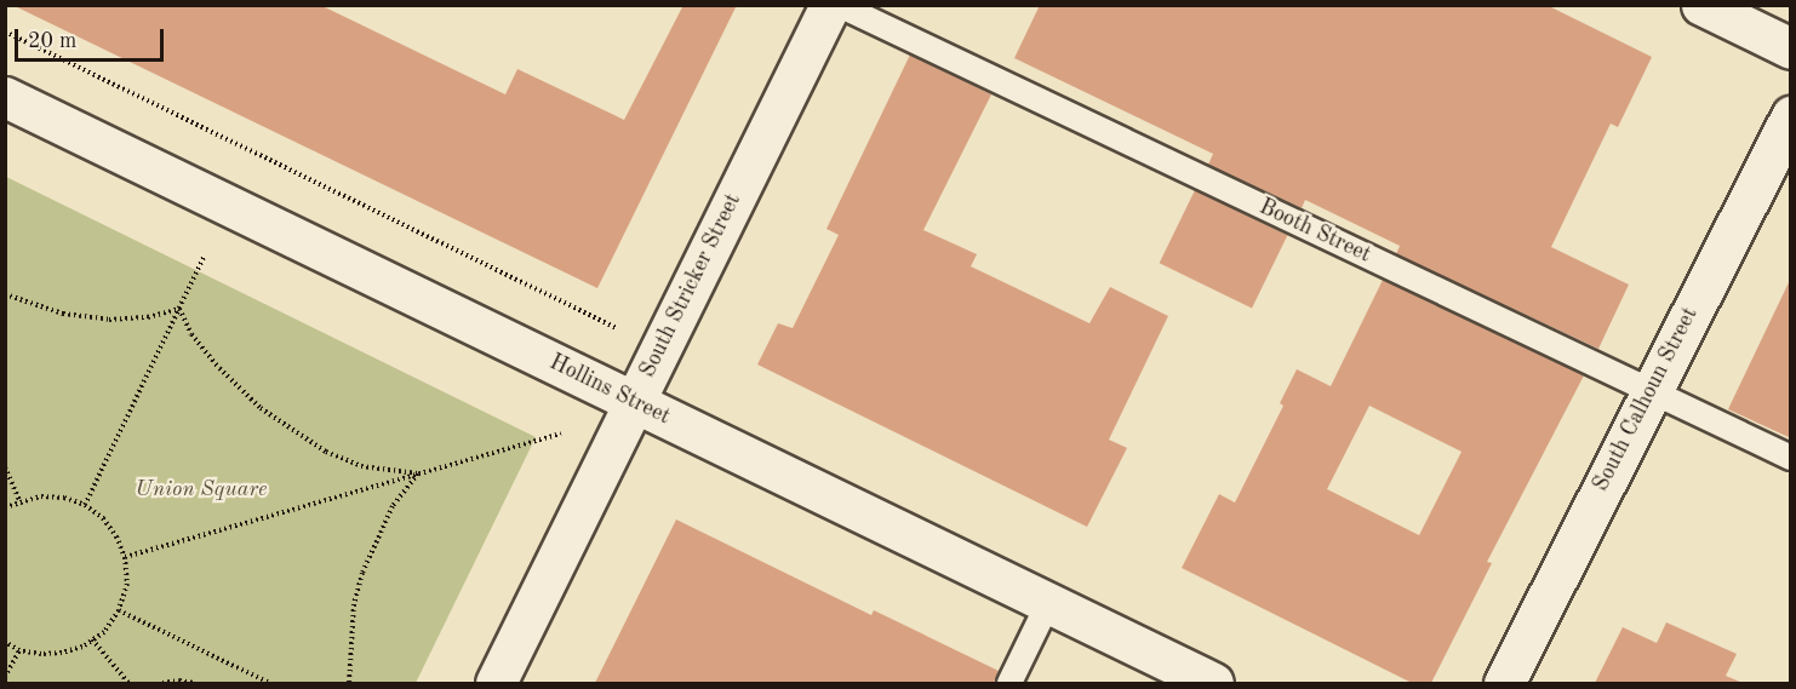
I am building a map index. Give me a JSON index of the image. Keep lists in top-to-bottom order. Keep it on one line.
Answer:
{"streets":{"street":["South Stricker Street","Hollins Street","South Calhoun Street"],"lane":["Booth Street"]},"crossings":[["Booth Street","South Calhoun Street"],["South Stricker Street","Hollins Street"]],"parks":["Union Square"],"scale_bar":"20 m"}
